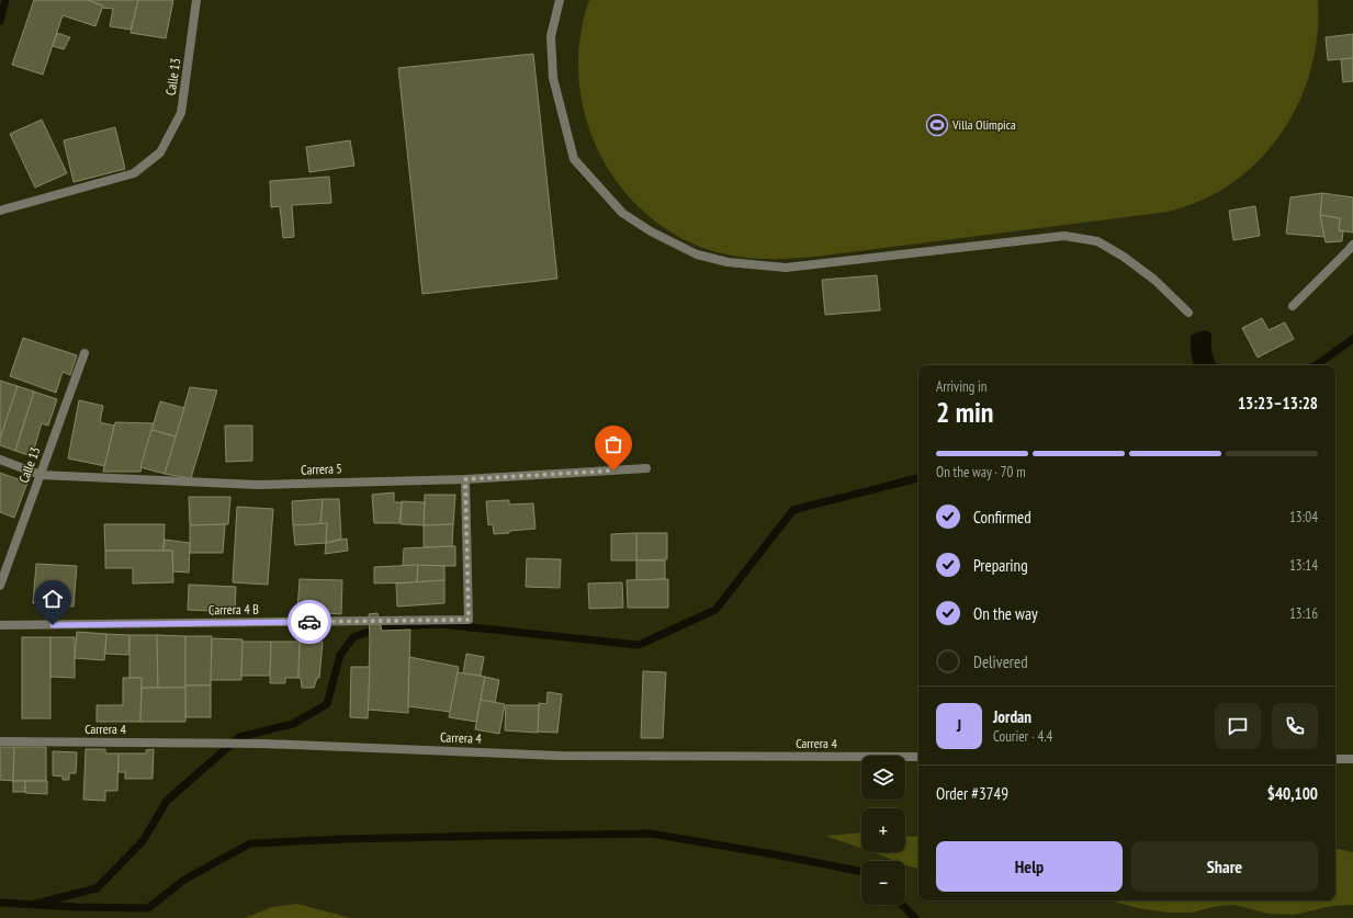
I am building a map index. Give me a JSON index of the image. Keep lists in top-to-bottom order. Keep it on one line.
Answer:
{"streets":{"street":["Calle 13","Carrera 5","Carrera 4 B","Carrera 4"]},"crossings":[["Calle 13","Carrera 5"],["Carrera 5","Carrera 4 B"]],"places":{"sports":["Villa Olimpica"]},"page":{"heading":["2 min","Arriving in","13:23–13:28"],"panel":["Jordan","Courier · 4.4","Order #3749","$40,100"],"bar":"On the way · 70 m","list":[["Confirmed","13:04"],["Preparing","13:14"],["On the way","13:16"],"Delivered"],"round":"J","map_buttons":["+","−"],"buttons":["Help","Share"]}}
